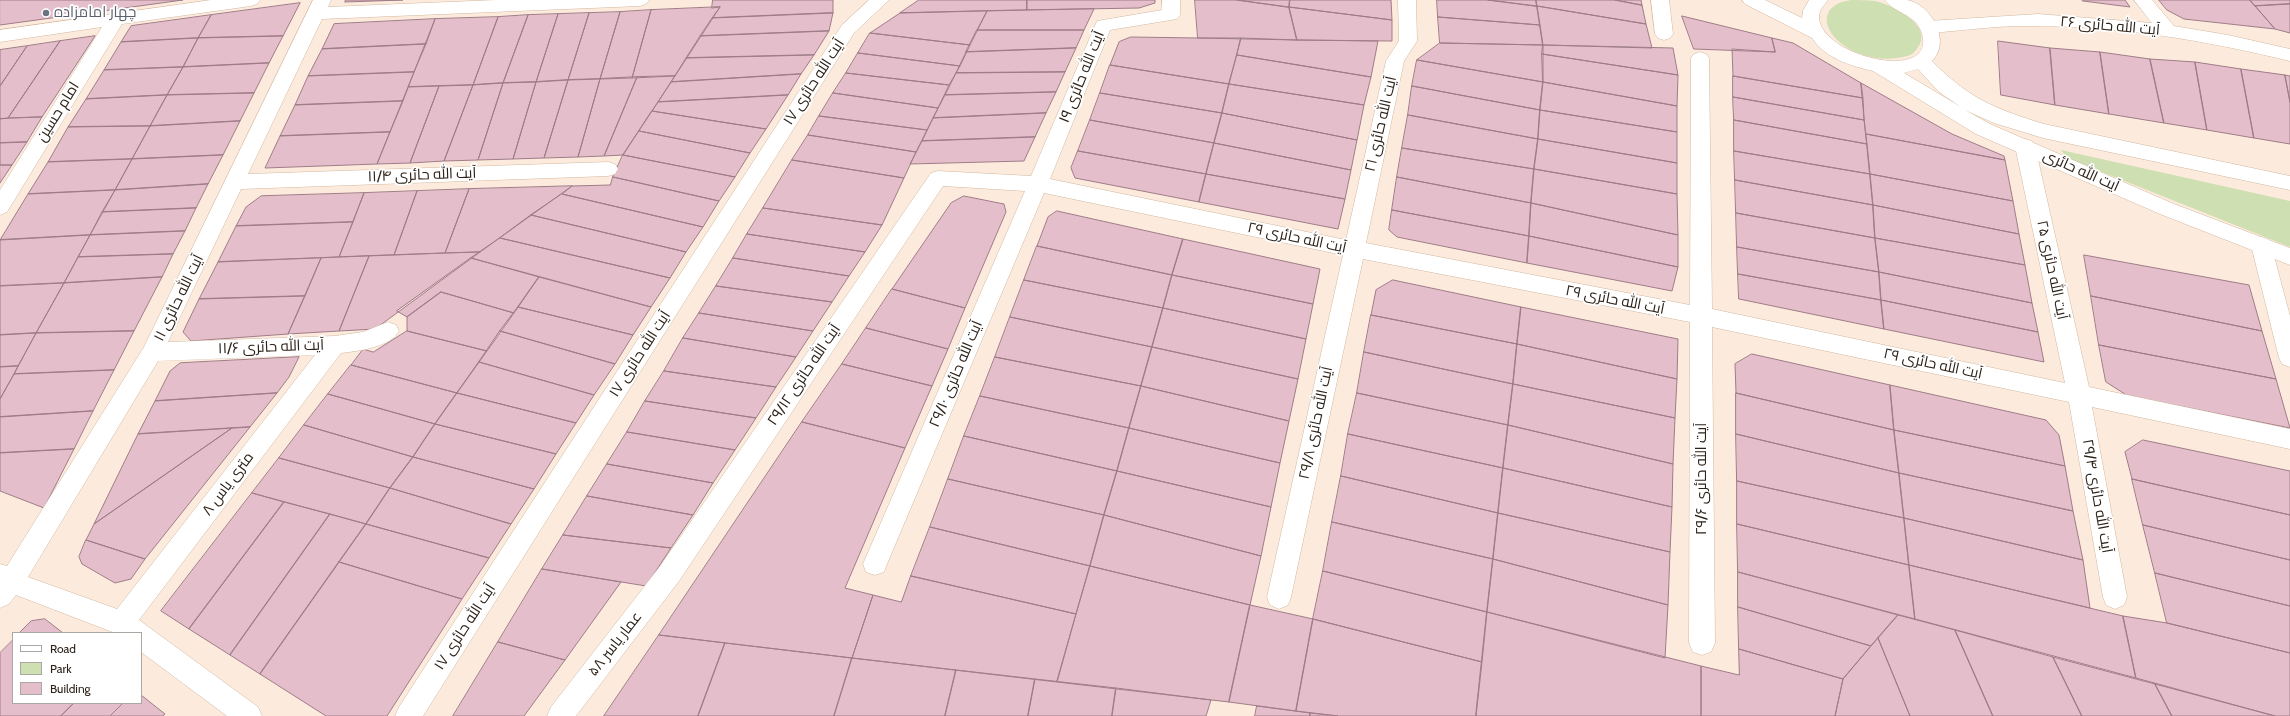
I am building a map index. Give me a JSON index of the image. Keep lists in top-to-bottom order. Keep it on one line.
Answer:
{"streets":{"street":["آیت الله حائری ۲۶","آیت الله حائری ۱۹","آیت الله حائری ۱۷","امام حسین","آیت الله حائری ۲۱","آیت الله حائری","آیت الله حائری ۱۱/۴","آیت الله حائری ۲۹","آیت الله حائری ۲۵","آیت الله حائری ۱۱","آیت الله حائری ۱۱/۶","آیت الله حائری ۲۹/۱۰","آیت الله حائری ۲۹/۱۲","آیت الله حائری ۲۹/۸","آیت الله حائری ۲۹/۶","۸ متری یاس","آیت الله حائری ۲۹/۴","عمار یاسر ۵۸"]},"crossings":[["آیت الله حائری ۱۹","آیت الله حائری ۲۹"],["آیت الله حائری ۱۹","آیت الله حائری ۲۹/۱۰"],["آیت الله حائری ۲۱","آیت الله حائری ۲۹"],["آیت الله حائری ۲۱","آیت الله حائری ۲۹/۸"],["آیت الله حائری","آیت الله حائری ۲۵"],["آیت الله حائری ۱۱/۴","آیت الله حائری ۱۱"],["آیت الله حائری ۲۹","آیت الله حائری ۲۵"],["آیت الله حائری ۲۹","آیت الله حائری ۲۹/۱۰"],["آیت الله حائری ۲۹","آیت الله حائری ۲۹/۱۲"],["آیت الله حائری ۲۹","آیت الله حائری ۲۹/۸"],["آیت الله حائری ۲۹","آیت الله حائری ۲۹/۶"],["آیت الله حائری ۲۹","آیت الله حائری ۲۹/۴"],["آیت الله حائری ۲۵","آیت الله حائری ۲۹/۴"],["آیت الله حائری ۱۱","آیت الله حائری ۱۱/۶"],["آیت الله حائری ۱۱/۶","۸ متری یاس"],["آیت الله حائری ۲۹/۱۲","عمار یاسر ۵۸"]],"places":["چهار امامزاده"],"legend":["Road","Park","Building"]}
